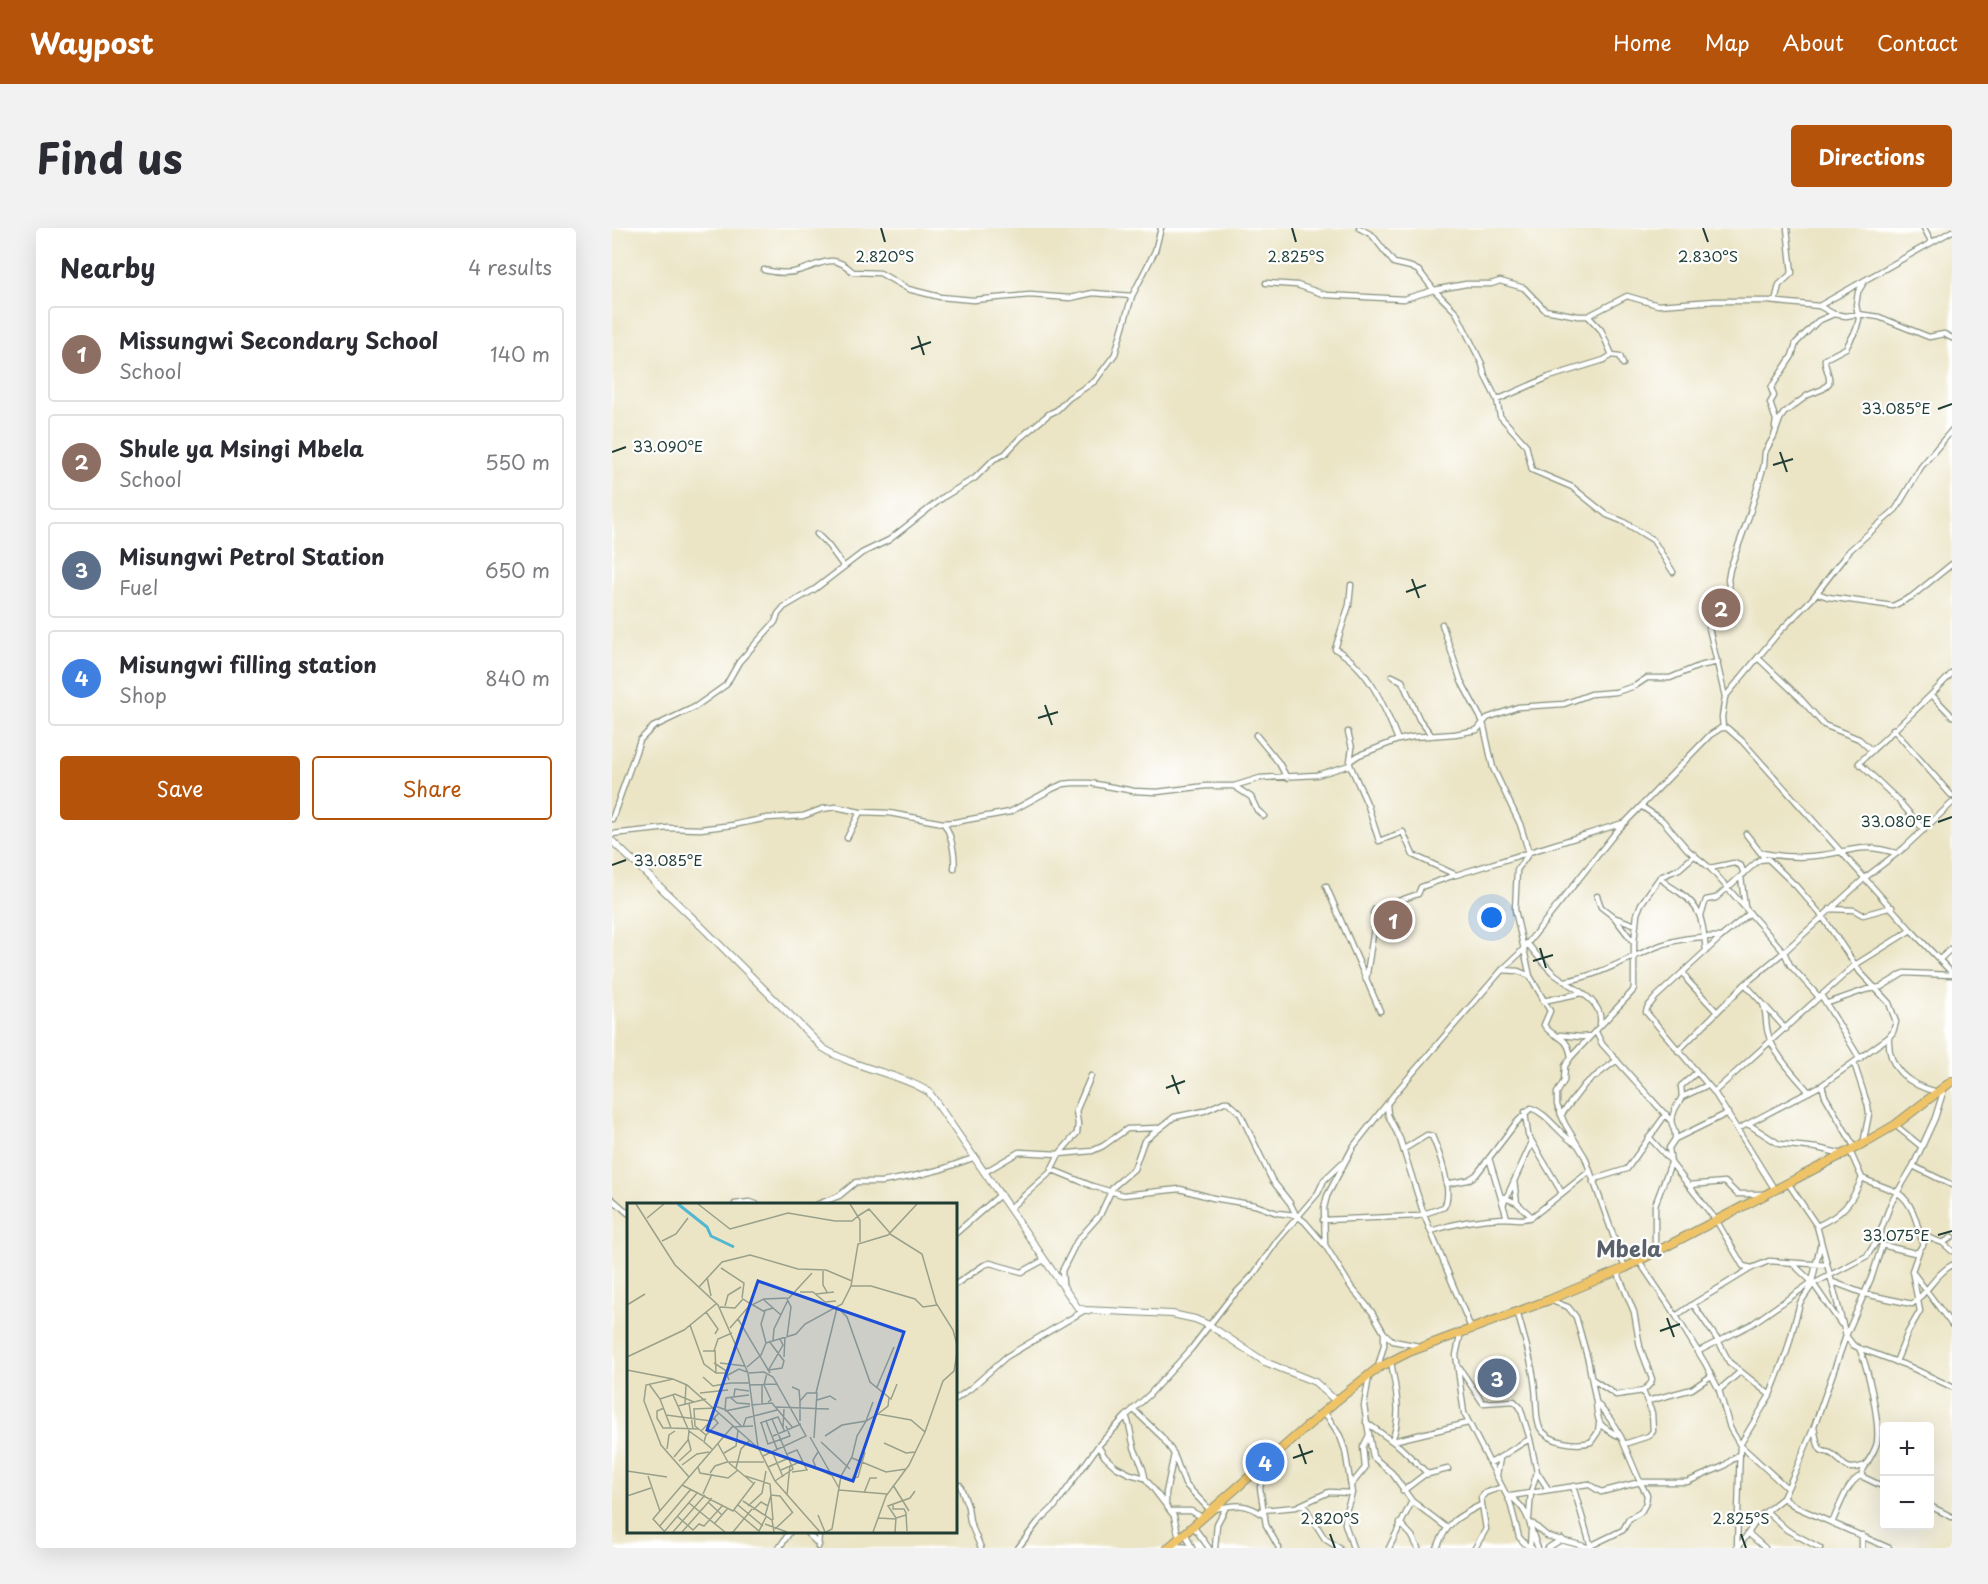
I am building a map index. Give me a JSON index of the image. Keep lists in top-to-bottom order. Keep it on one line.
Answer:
{"districts":["Mbela"],"page":{"header":"Waypost","nav":["Home","Map","About","Contact"],"title":"Find us","buttons":["Directions",["Save","Share"]],"heading":["Nearby","4 results"],"list":[{"mark":"1","name":"Missungwi Secondary School","note":"School","value":"140 m"},{"mark":"2","name":"Shule ya Msingi Mbela","note":"School","value":"550 m"},{"mark":"3","name":"Misungwi Petrol Station","note":"Fuel","value":"650 m"},{"mark":"4","name":"Misungwi filling station","note":"Shop","value":"840 m"}],"pins":["2","1","3","4"],"map_buttons":["+","−"]},"coordinates":["2.820°S","2.825°S","2.830°S","33.085°E","33.090°E","33.080°E","33.075°E"]}
